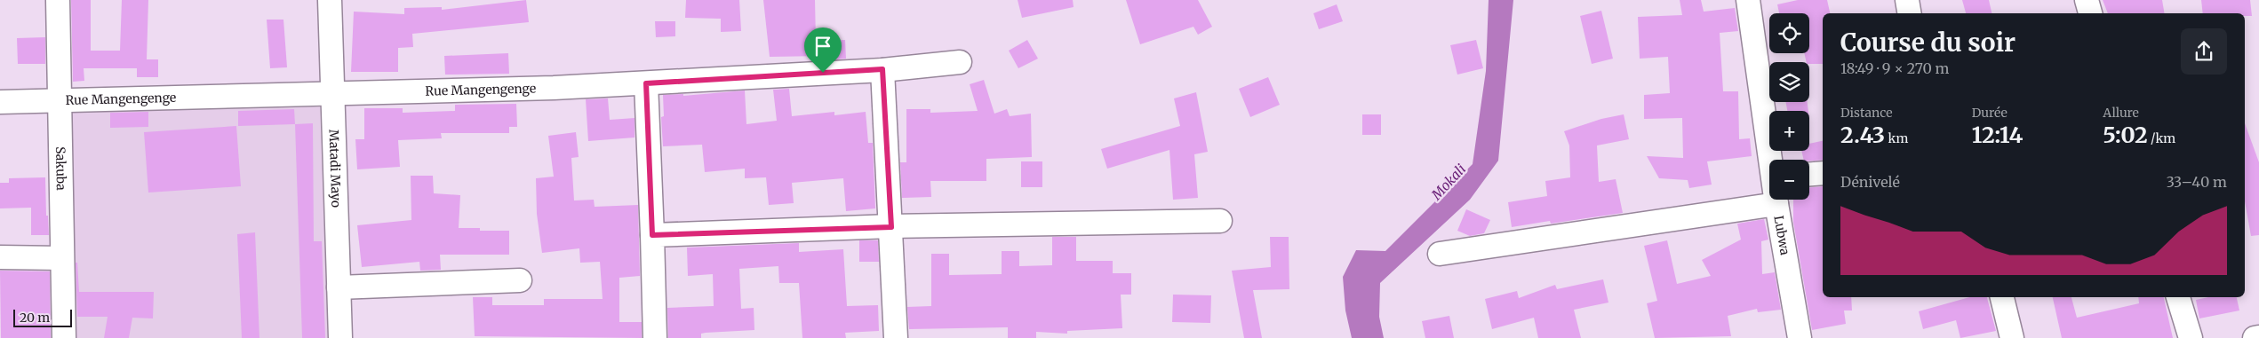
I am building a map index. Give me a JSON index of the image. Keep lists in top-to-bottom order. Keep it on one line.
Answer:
{"streets":{"street":["Rue Mangengenge","Sakuba","Matadi Mayo","Lubwa"]},"crossings":[["Rue Mangengenge","Sakuba"],["Rue Mangengenge","Matadi Mayo"]],"water":["Mokali"],"scale_bar":"20 m","page":{"map_buttons":["+","−"],"heading":["Course du soir","18:49 · 9 × 270 m"],"stats":[["Distance","2.43 km"],["Durée","12:14"],["Allure","5:02 /km"]],"chart":["Dénivelé","33–40 m"],"scale":"20 m"}}
